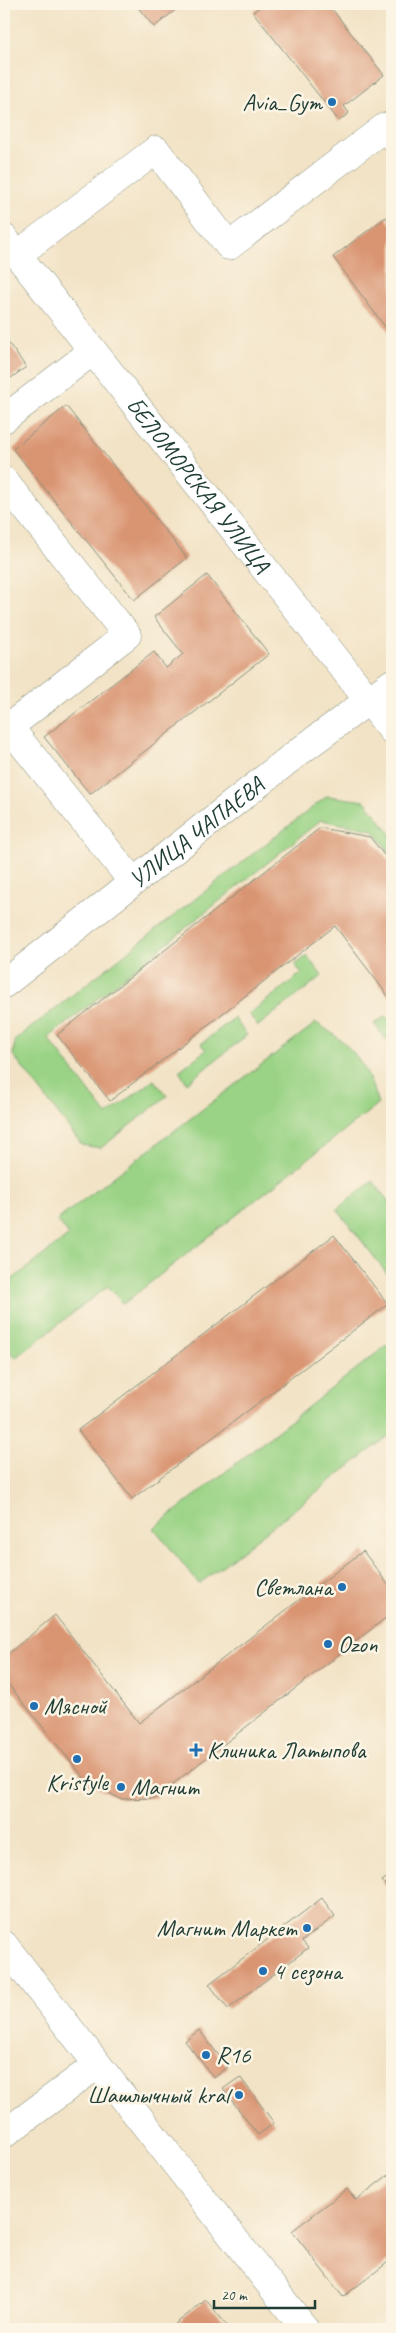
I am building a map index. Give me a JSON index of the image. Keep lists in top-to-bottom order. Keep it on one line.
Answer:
{"streets":{"main road":["БЕЛОМОРСКАЯ УЛИЦА","УЛИЦА ЧАПАЕВА"]},"crossings":[["БЕЛОМОРСКАЯ УЛИЦА","УЛИЦА ЧАПАЕВА"]],"places":{"other":["Avia_Gym","Светлана","Ozon","Мясной","Kristyle","Магнит","Магнит Маркет","4 сезона","R16","Шашлычный kral"],"health":["Клиника Латыпова"]},"scale_bar":"20 m"}
